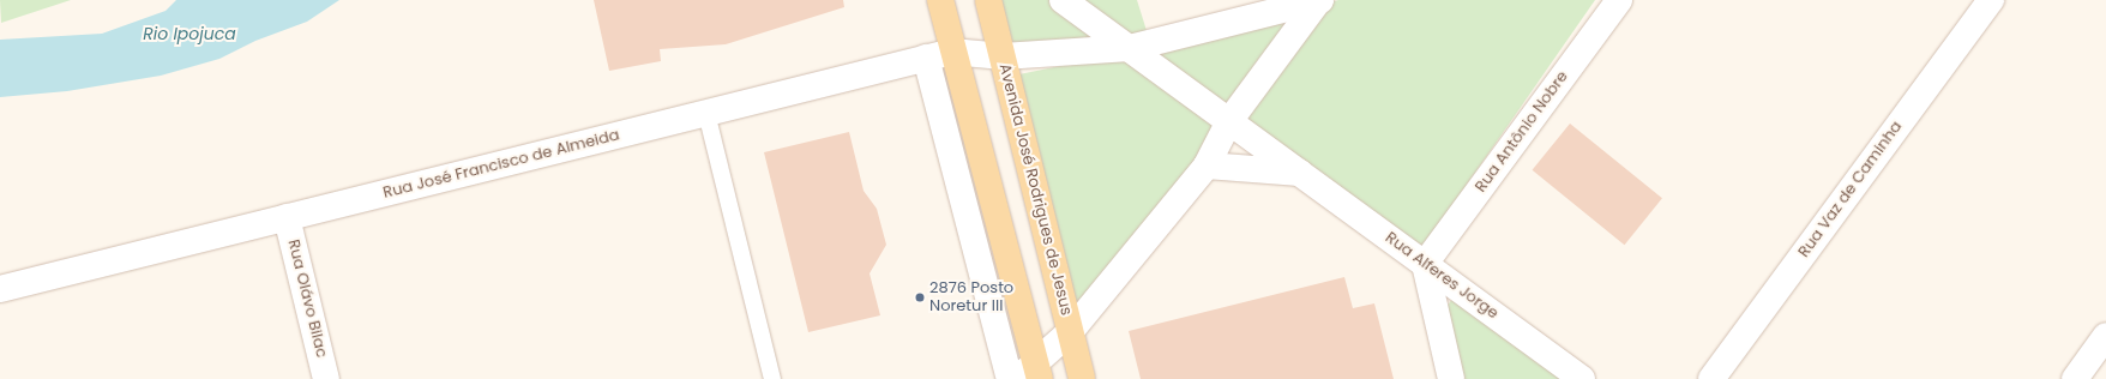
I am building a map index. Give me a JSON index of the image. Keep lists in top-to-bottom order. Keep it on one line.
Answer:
{"streets":{"main road":["Avenida José Rodrigues de Jesus"],"street":["Rua Antônio Nobre","Rua José Francisco de Almeida","Rua Vaz de Caminha","Rua Alferes Jorge","Rua Olávo Bilac"]},"crossings":[["Rua Antônio Nobre","Rua Alferes Jorge"],["Rua José Francisco de Almeida","Avenida José Rodrigues de Jesus"],["Rua José Francisco de Almeida","Rua Alferes Jorge"],["Rua José Francisco de Almeida","Rua Olávo Bilac"]],"water":["Rio Ipojuca"],"places":["2876 Posto Noretur III"]}
